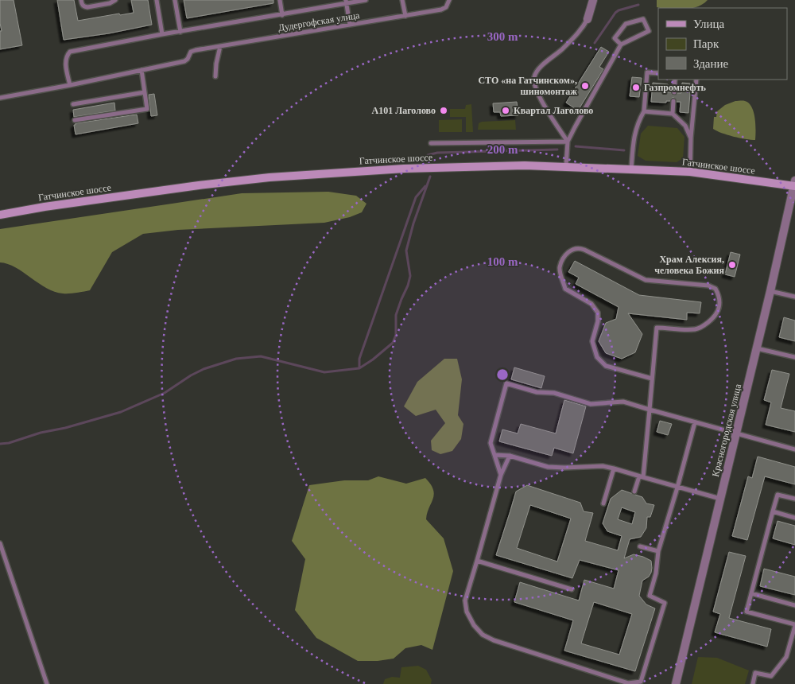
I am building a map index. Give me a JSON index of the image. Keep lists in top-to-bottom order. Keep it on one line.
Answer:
{"streets":{"main road":["Гатчинское шоссе"],"street":["Красногородская улица"],"lane":["Дудергофская улица"]},"crossings":[["Гатчинское шоссе","Красногородская улица"]],"places":["СТО «на Гатчинском», шиномонтаж","Газпромнефть","А101 Лаголово","Квартал Лаголово","Храм Алексия, человека Божия"],"legend":["Улица","Парк","Здание"],"rings":["300 m","200 m","100 m"]}
